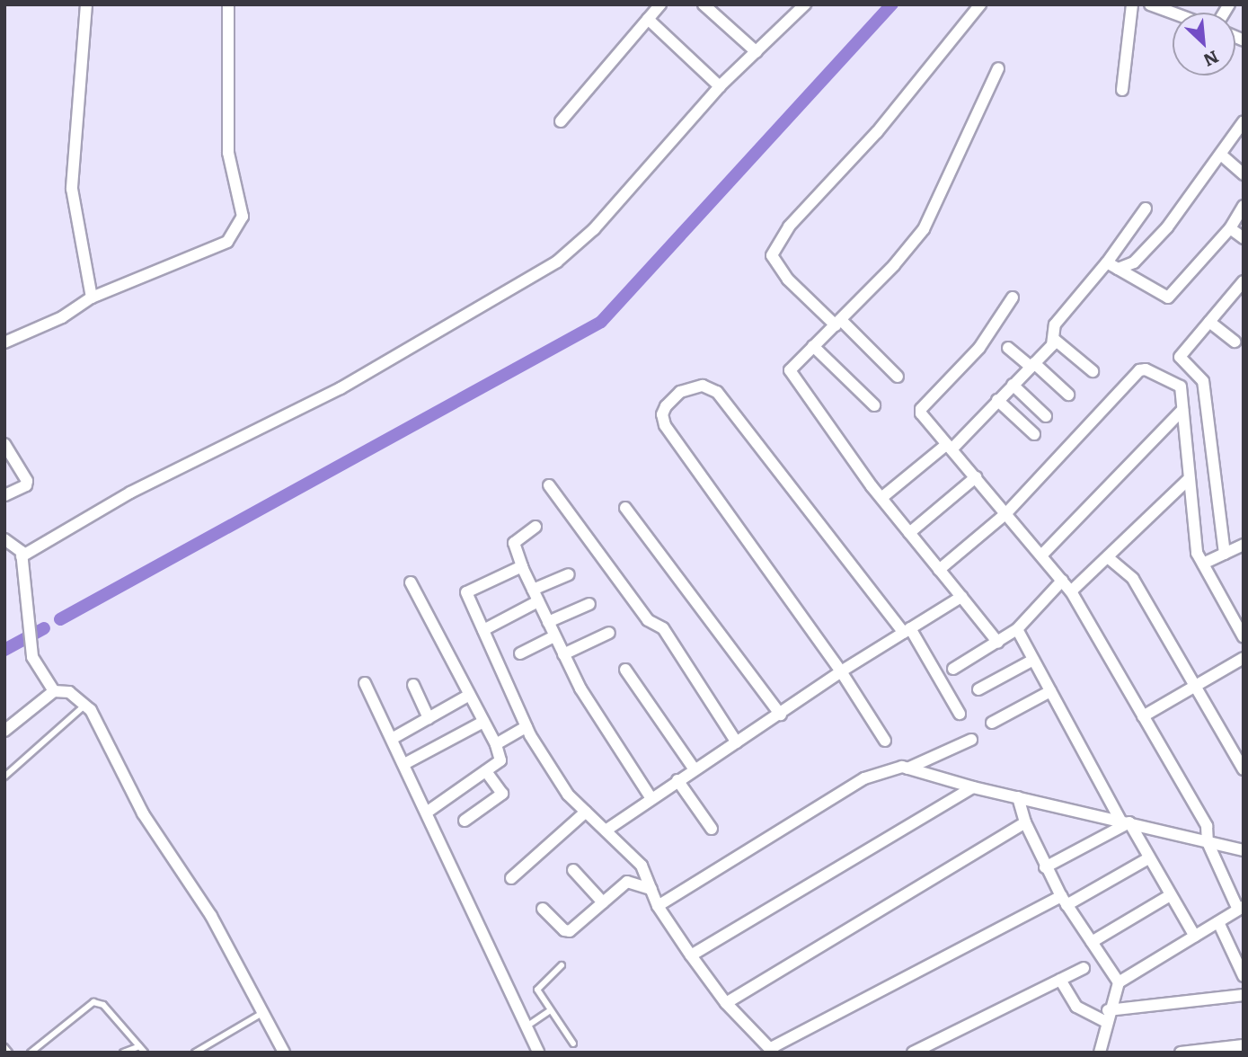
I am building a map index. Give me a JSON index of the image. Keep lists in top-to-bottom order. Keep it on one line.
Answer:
{"north":"bottom right"}
